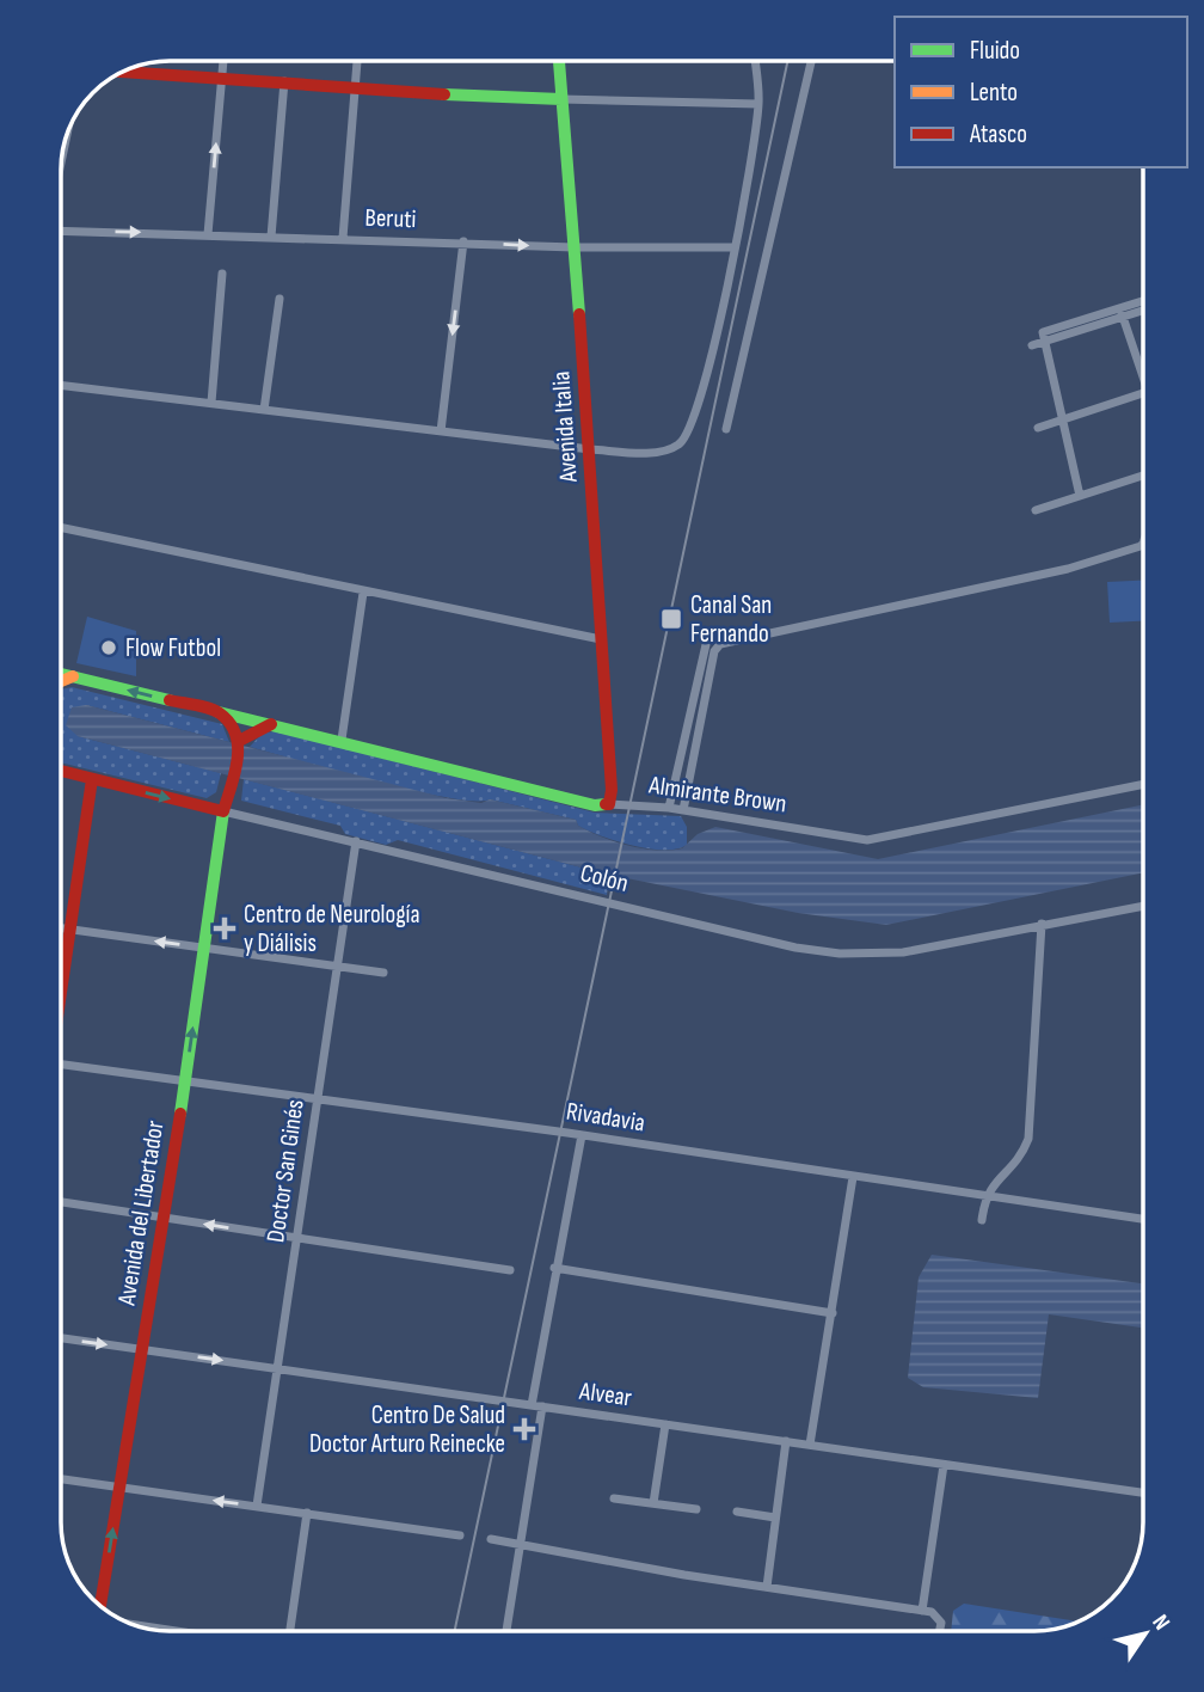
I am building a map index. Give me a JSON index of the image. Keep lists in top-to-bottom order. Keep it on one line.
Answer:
{"streets":{"street":["Beruti","Avenida Italia","Almirante Brown","Colón","Rivadavia","Doctor San Ginés","Avenida del Libertador","Alvear"]},"crossings":[["Beruti","Avenida Italia"],["Avenida Italia","Almirante Brown"],["Colón","Doctor San Ginés"],["Colón","Avenida del Libertador"],["Rivadavia","Doctor San Ginés"],["Rivadavia","Avenida del Libertador"],["Doctor San Ginés","Alvear"],["Avenida del Libertador","Alvear"]],"one_way":["Beruti"],"places":{"transit":["Canal San Fernando"],"other":["Flow Futbol"],"health":["Centro de Neurología y Diálisis","Centro De Salud Doctor Arturo Reinecke"]},"legend":["Fluido","Lento","Atasco"],"north":"top right"}
